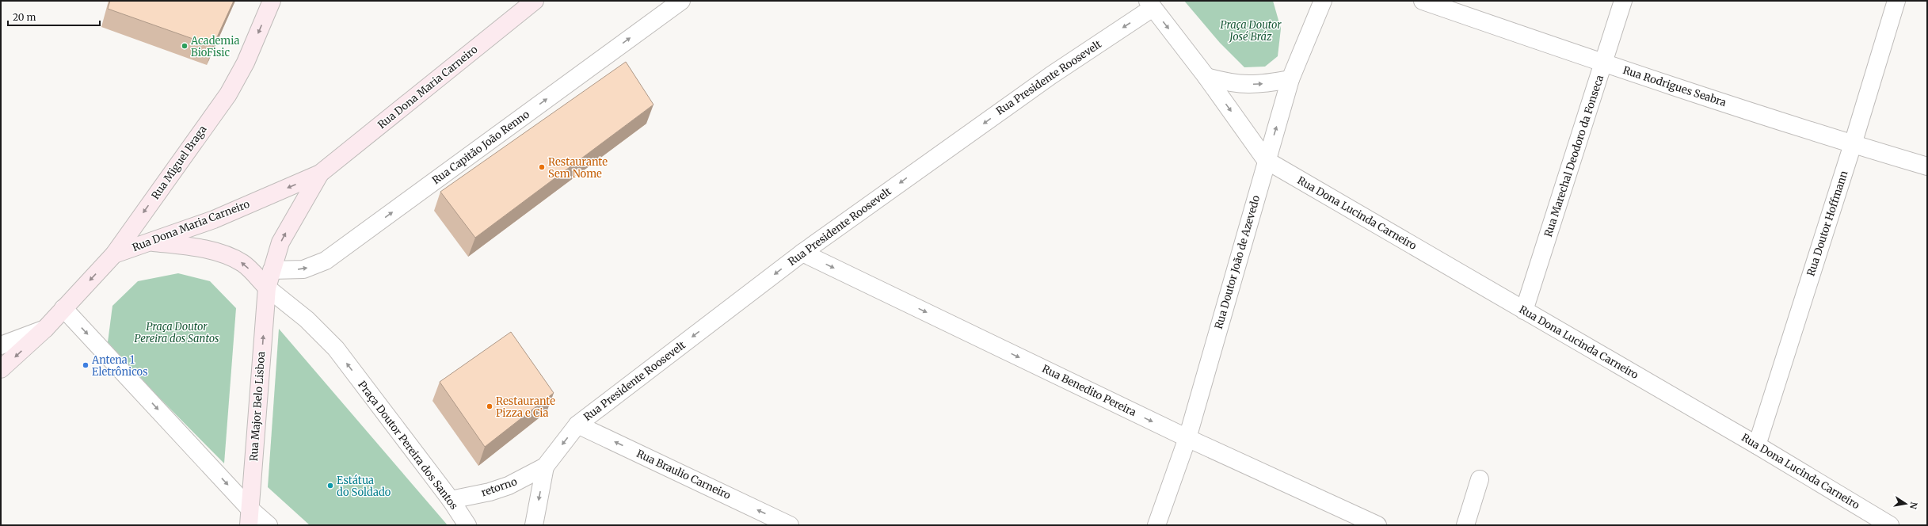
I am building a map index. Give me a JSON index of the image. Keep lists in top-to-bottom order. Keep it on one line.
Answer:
{"streets":{"street":["Rua Presidente Roosevelt","Rua Rodrigues Seabra","Rua Dona Maria Carneiro","Rua Capitão João Renno","Rua Marechal Deodoro da Fonseca","Rua Miguel Braga","Rua Dona Lucinda Carneiro","Rua Doutor Hoffmann","Rua Doutor João de Azevedo","Rua Benedito Pereira","Rua Major Belo Lisboa","Praça Doutor Pereira dos Santos","Rua Braulio Carneiro","retorno"]},"crossings":[["Rua Presidente Roosevelt","Rua Benedito Pereira"],["Rua Presidente Roosevelt","Rua Braulio Carneiro"],["Rua Presidente Roosevelt","retorno"],["Rua Rodrigues Seabra","Rua Marechal Deodoro da Fonseca"],["Rua Rodrigues Seabra","Rua Doutor Hoffmann"],["Rua Dona Maria Carneiro","Rua Capitão João Renno"],["Rua Dona Maria Carneiro","Rua Miguel Braga"],["Rua Dona Maria Carneiro","Rua Major Belo Lisboa"],["Rua Dona Maria Carneiro","Praça Doutor Pereira dos Santos"],["Rua Marechal Deodoro da Fonseca","Rua Dona Lucinda Carneiro"],["Rua Dona Lucinda Carneiro","Rua Doutor Hoffmann"],["Rua Dona Lucinda Carneiro","Rua Doutor João de Azevedo"],["Rua Doutor João de Azevedo","Rua Benedito Pereira"],["Rua Major Belo Lisboa","Praça Doutor Pereira dos Santos"],["Praça Doutor Pereira dos Santos","retorno"]],"one_way":["Rua Presidente Roosevelt","Rua Capitão João Renno","Rua Miguel Braga","Rua Benedito Pereira","Rua Major Belo Lisboa","Praça Doutor Pereira dos Santos","Rua Braulio Carneiro"],"parks":["Praça Doutor José Bráz","Praça Doutor Pereira dos Santos"],"places":["Academia BioFisic","Restaurante Sem Nome","Antena 1 Eletrônicos","Restaurante Pizza e Cia","Estátua do Soldado"],"scale_bar":"20 m","north":"right"}
